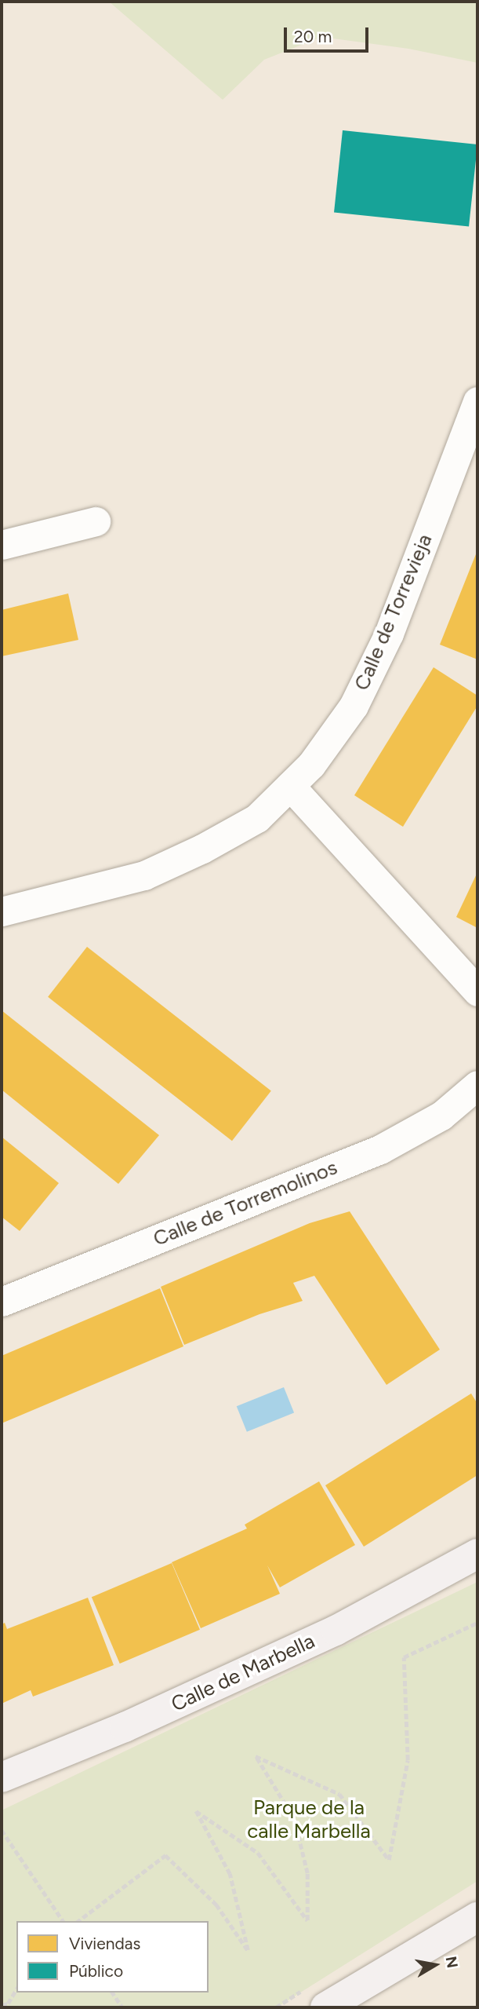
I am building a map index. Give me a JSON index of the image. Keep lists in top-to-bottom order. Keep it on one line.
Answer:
{"streets":{"street":["Calle de Torrevieja","Calle de Torremolinos","Calle de Marbella"]},"parks":["Parque de la calle Marbella"],"legend":["Viviendas","Público"],"scale_bar":"20 m","north":"right"}
